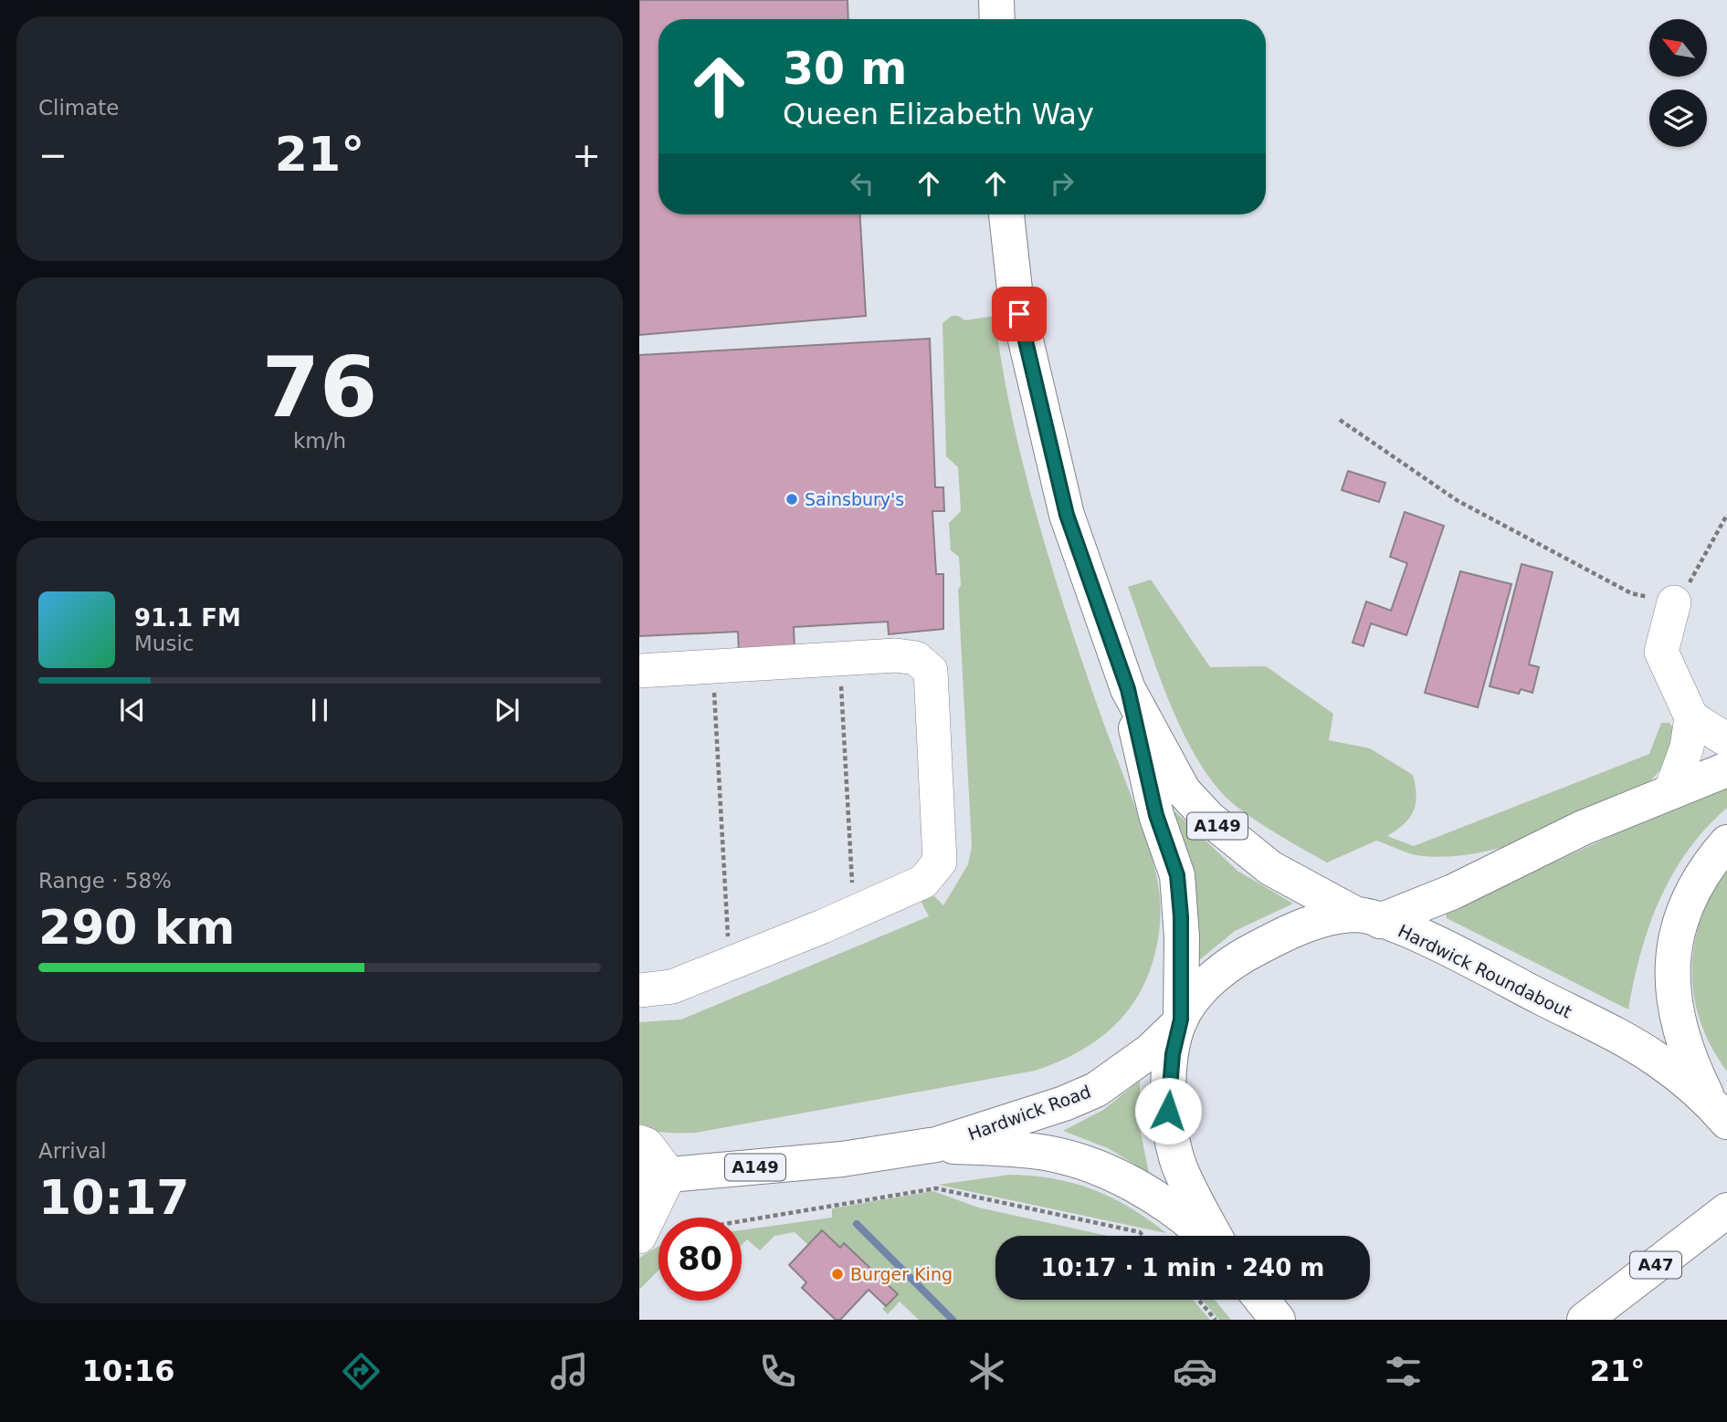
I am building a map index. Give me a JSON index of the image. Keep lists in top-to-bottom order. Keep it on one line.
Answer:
{"streets":{"main road":["A149","Hardwick Roundabout","Hardwick Road","A47"]},"crossings":[["A149","Hardwick Roundabout"],["A149","Hardwick Road"]],"places":["Sainsbury's","Burger King"],"north":"top left","page":{"tile":["Climate",["76","km/h"],["Range · 58%","290 km"],["Arrival","10:17"]],"turn":["30 m","Queen Elizabeth Way"],"heat":["−","21°","+"],"song":["91.1 FM","Music"],"limit":"80","trip":"10:17 · 1 min · 240 m","tabs":["10:16","21°"]}}
